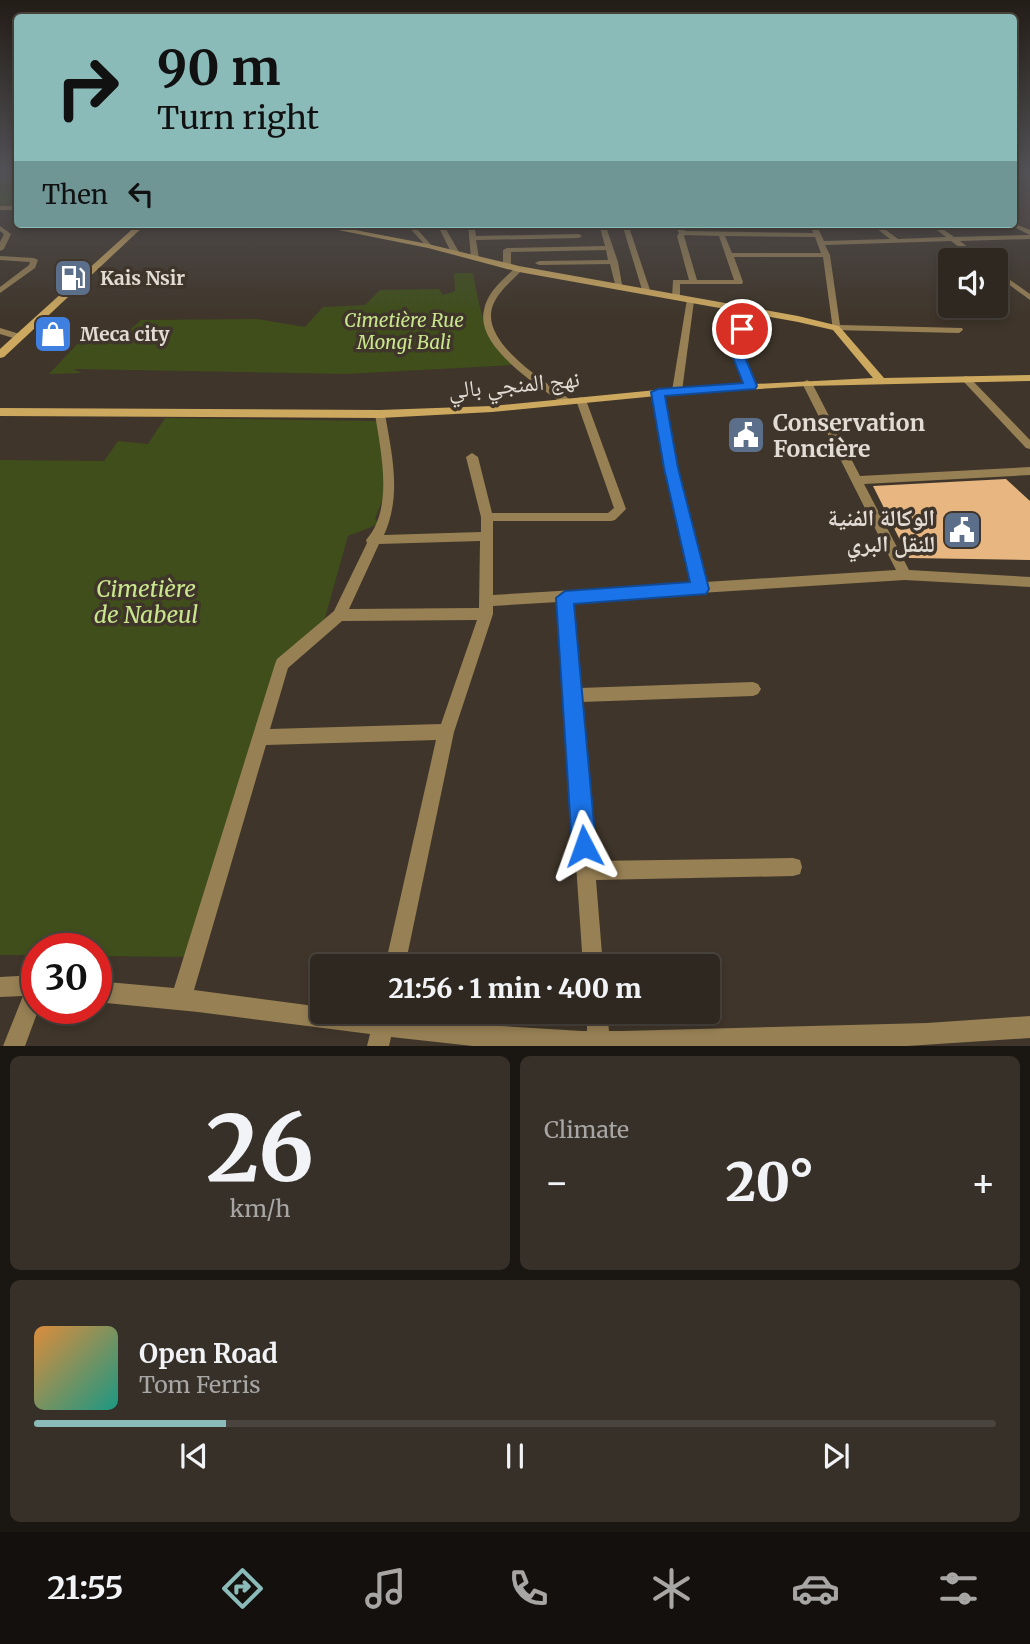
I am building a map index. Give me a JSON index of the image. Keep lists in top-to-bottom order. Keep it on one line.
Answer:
{"streets":{"street":["نهج المنجي بالي"]},"parks":["Cimetière Rue Mongi Bali","Cimetière de Nabeul"],"places":{"fuel station":["Kais Nsir"],"shop":["Meca city"],"public building":["Conservation Foncière","الوكالة الفنية للنقل البري"]},"page":{"turn":["90 m","Turn right"],"then":"Then","limit":"30","trip":"21:56 · 1 min · 400 m","tile":[["26","km/h"],"Climate"],"heat":["−","20°","+"],"song":["Open Road","Tom Ferris"],"tabs":"21:55"}}
